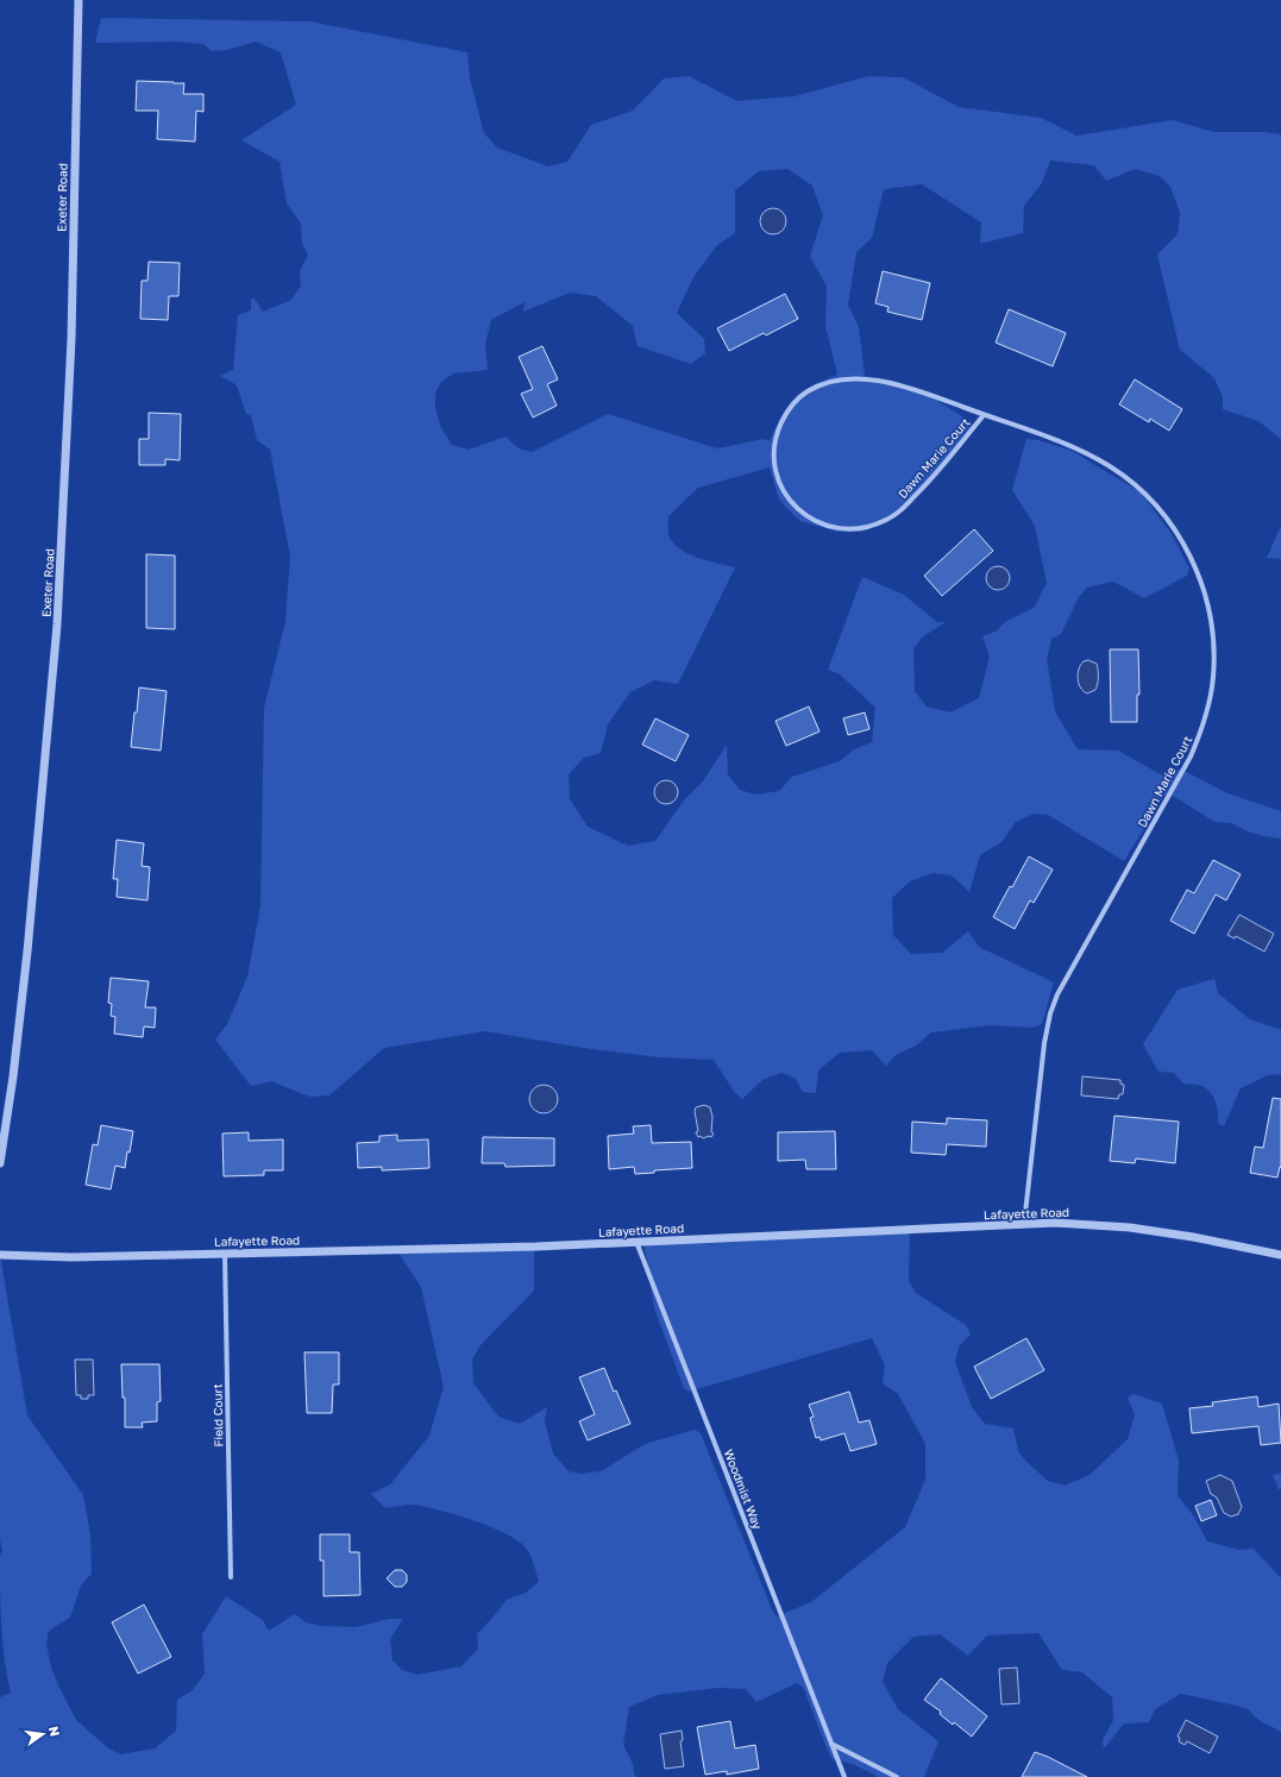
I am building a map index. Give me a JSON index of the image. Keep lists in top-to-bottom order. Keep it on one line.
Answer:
{"streets":{"street":["Exeter Road","Dawn Marie Court","Lafayette Road","Field Court","Woodmist Way"]},"crossings":[["Dawn Marie Court","Lafayette Road"],["Lafayette Road","Field Court"],["Lafayette Road","Woodmist Way"]],"north":"right"}
